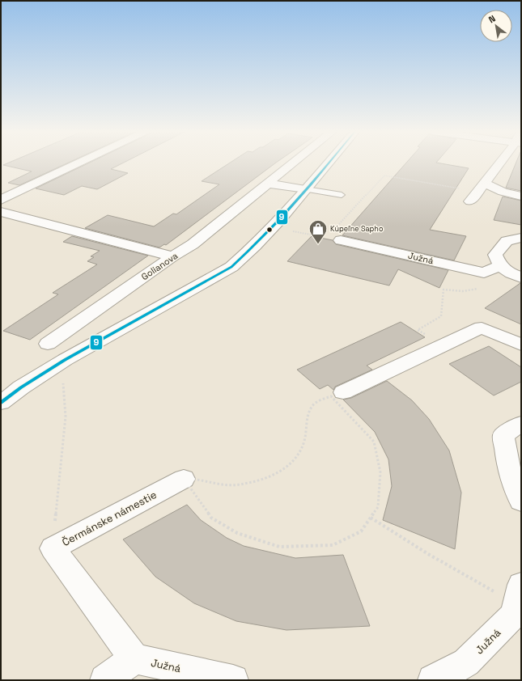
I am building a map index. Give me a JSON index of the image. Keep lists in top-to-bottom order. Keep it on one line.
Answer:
{"streets":{"street":["Južná","Golianova","Čermánske námestie"]},"crossings":[["Južná","Čermánske námestie"]],"places":{"shop":["Kúpeľne Sapho"]},"lines":["transit line 9"],"north":"top left"}
